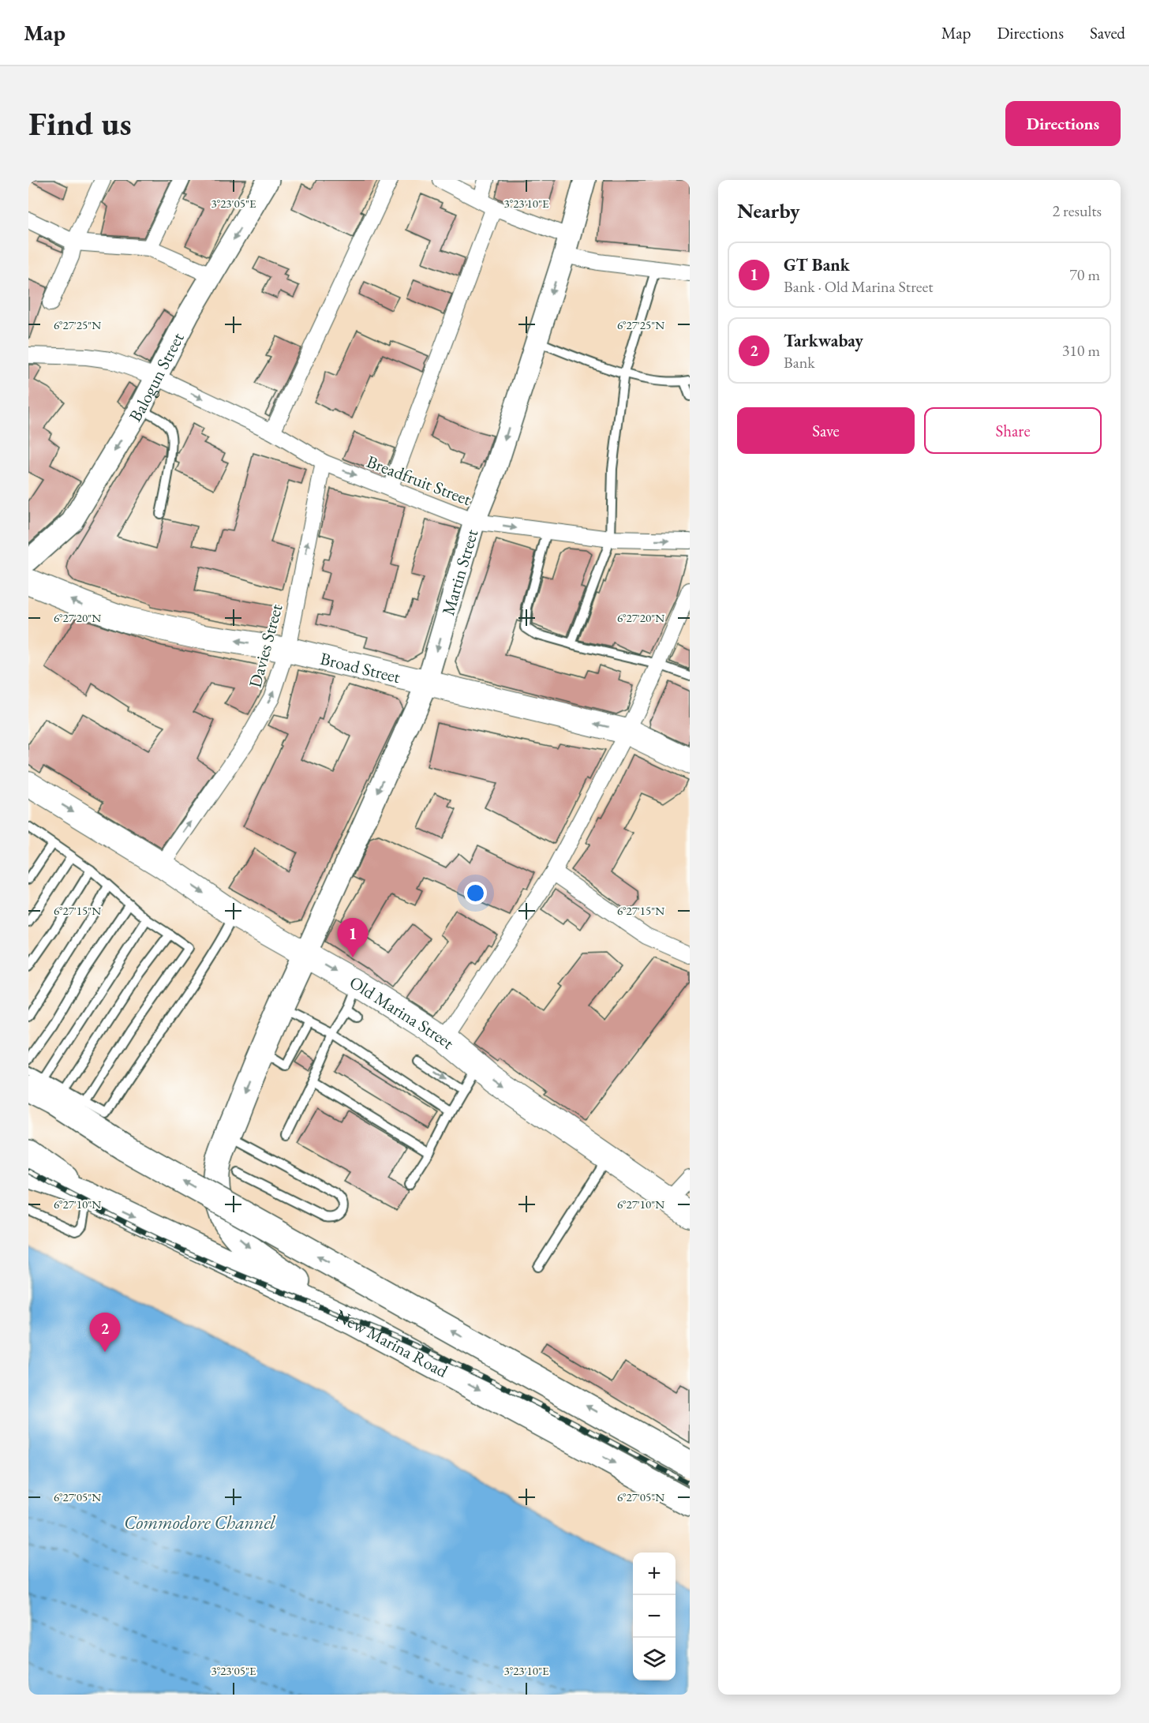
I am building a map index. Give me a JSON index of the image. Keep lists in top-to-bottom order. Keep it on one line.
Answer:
{"streets":{"highway":["New Marina Road"],"main road":["Broad Street","Old Marina Street"],"street":["Balogun Street","Breadfruit Street","Martin Street","Davies Street"]},"crossings":[["Balogun Street","Breadfruit Street"],["Breadfruit Street","Martin Street"],["Breadfruit Street","Davies Street"],["Martin Street","Broad Street"],["Martin Street","Old Marina Street"],["Davies Street","Broad Street"],["Davies Street","Old Marina Street"]],"one_way":["Breadfruit Street","Davies Street","Broad Street","Old Marina Street"],"water":["Commodore Channel"],"page":{"header":"Map","nav":["Map","Directions","Saved"],"buttons":["Directions",["Save","Share"]],"title":"Find us","heading":["Nearby","2 results"],"list":[{"mark":"1","name":"GT Bank","note":"Bank · Old Marina Street","value":"70 m"},{"mark":"2","name":"Tarkwabay","note":"Bank","value":"310 m"}],"pins":["1","2"],"map_buttons":["+","−"]},"coordinates":["3°23'05\"E","3°23'10\"E","6°27'25\"N","6°27'20\"N","6°27'15\"N","6°27'10\"N","6°27'05\"N"]}
